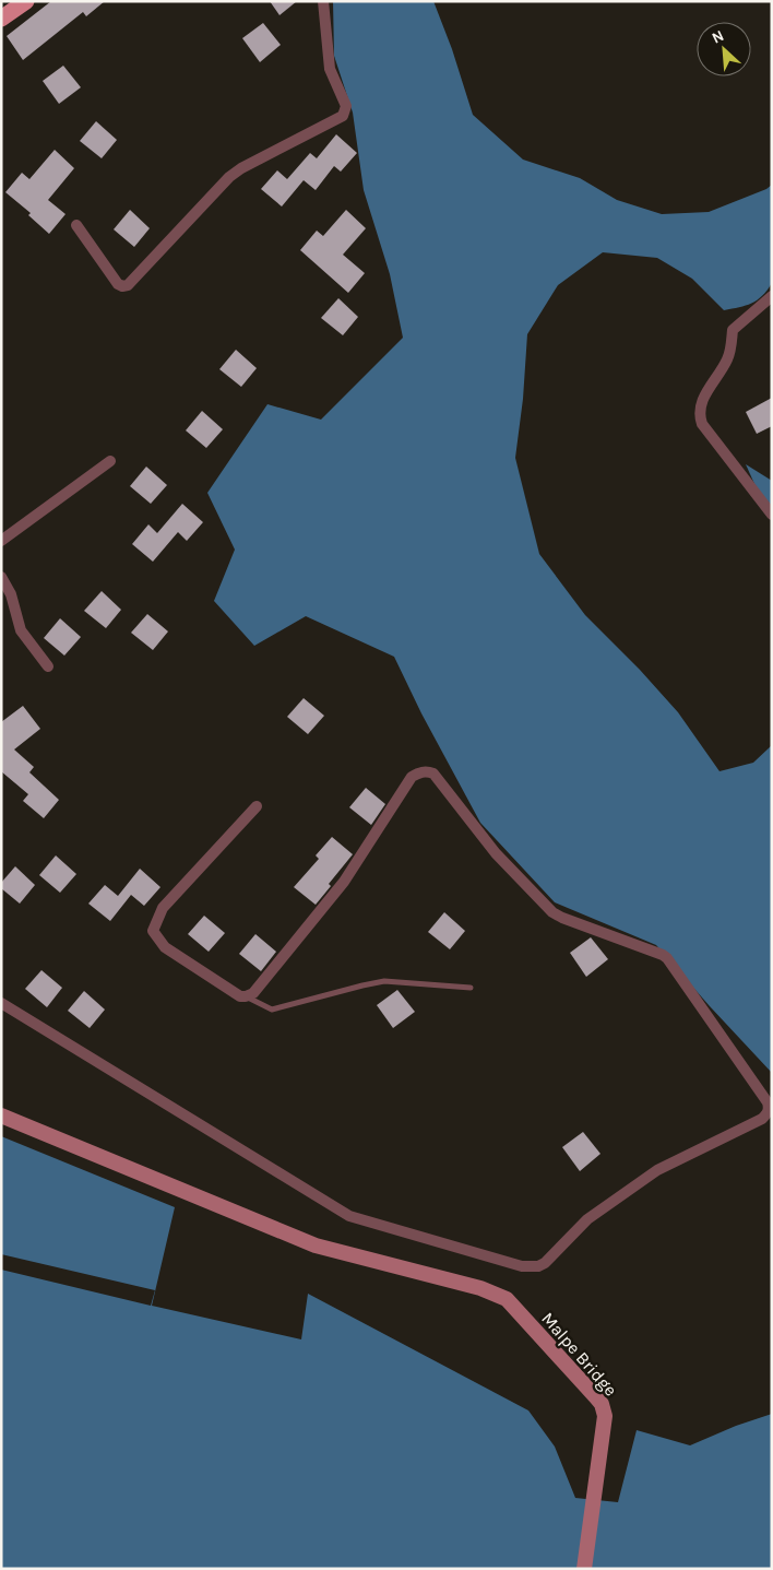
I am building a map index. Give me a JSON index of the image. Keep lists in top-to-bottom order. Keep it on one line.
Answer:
{"streets":{"street":["Malpe Bridge"]},"north":"top left"}
